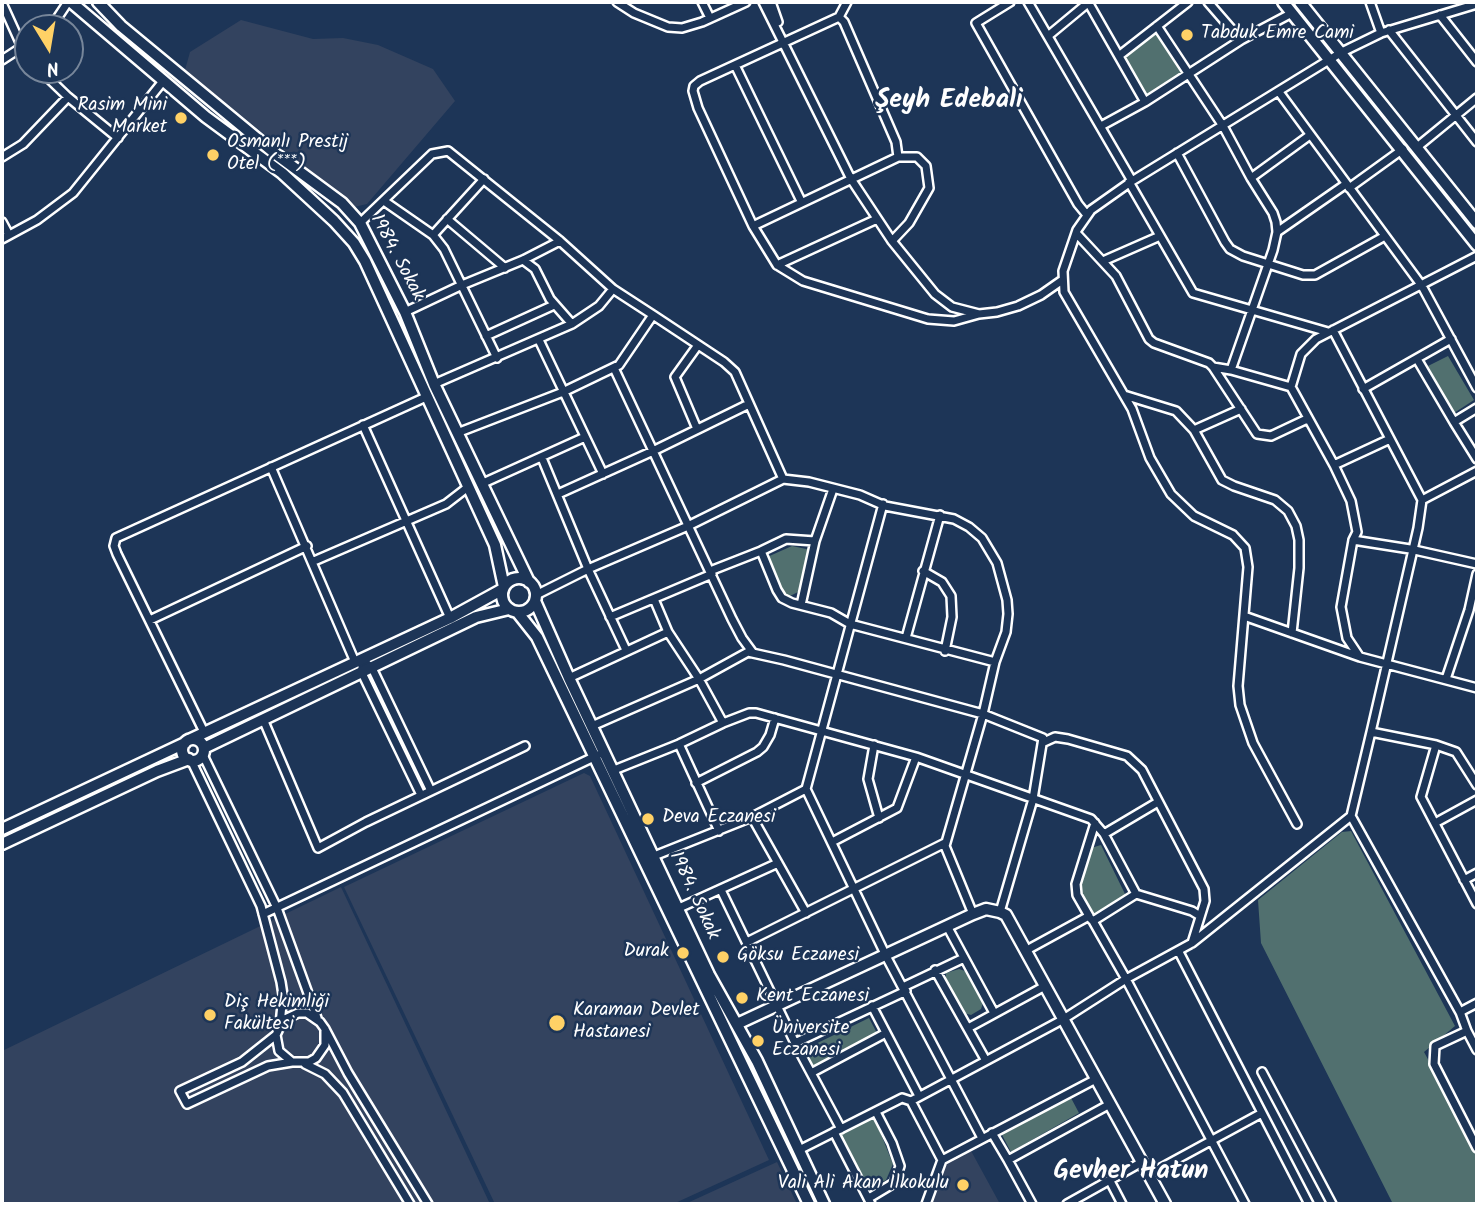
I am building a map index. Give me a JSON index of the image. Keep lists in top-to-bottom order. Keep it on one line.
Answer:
{"streets":{"main road":["1984. Sokak"]},"districts":["Şeyh Edebali","Gevher Hatun"],"places":["Tabduk Emre Cami","Rasim Mini Market","Osmanlı Prestij Otel (***)","Deva Eczanesi","Durak","Göksu Eczanesi","Kent Eczanesi","Diş Hekimliği Fakültesi","Karaman Devlet Hastanesi","Üniversite Eczanesi","Vali Ali Akan İlkokulu"],"north":"bottom"}
